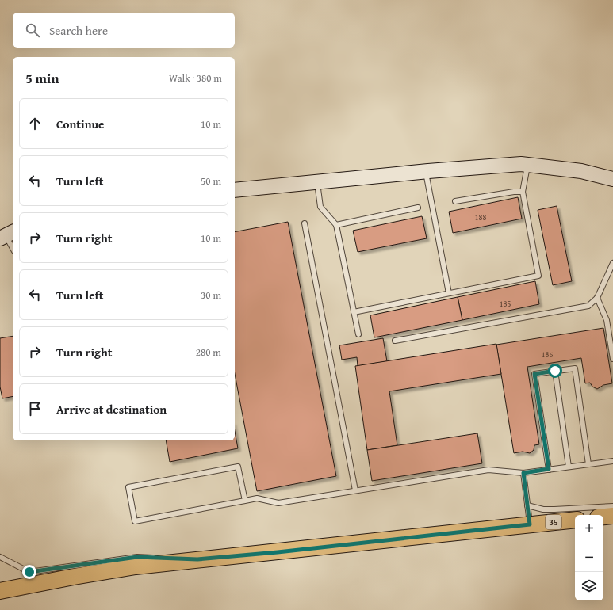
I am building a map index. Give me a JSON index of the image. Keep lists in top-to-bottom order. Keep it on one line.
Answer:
{"streets":{"main road":["35"]},"house_numbers":["188","185","186"],"page":{"search":"Search here","heading":["5 min","Walk · 380 m"],"list":[["Continue","10 m"],["Turn left","50 m"],["Turn right","10 m"],["Turn left","30 m"],["Turn right","280 m"],"Arrive at destination"],"map_buttons":["+","−"]}}
